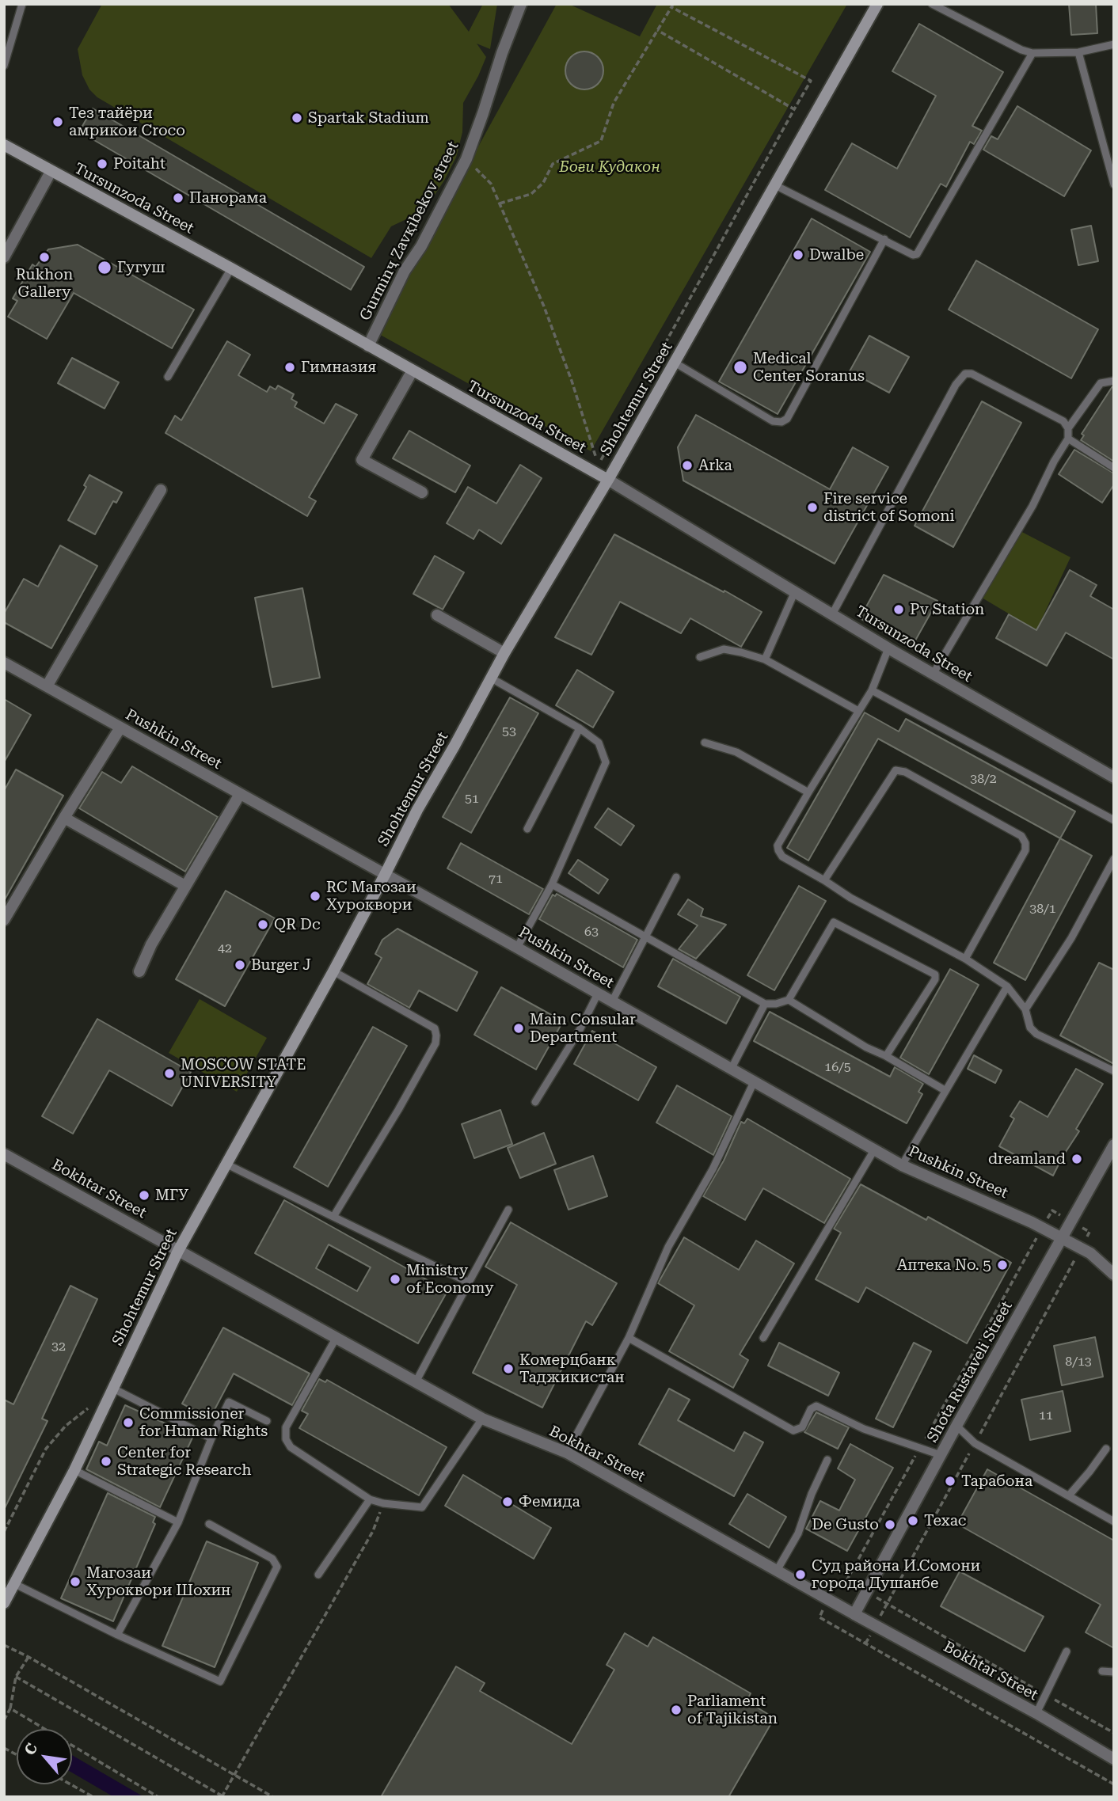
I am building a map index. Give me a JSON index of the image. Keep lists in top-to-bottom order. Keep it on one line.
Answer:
{"streets":{"main road":["Tursunzoda Street","Shohtemur Street"],"street":["Gurminҷ Zavқibekov street","Pushkin Street","Bokhtar Street","Shota Rustaveli Street"]},"crossings":[["Tursunzoda Street","Gurminҷ Zavқibekov street"],["Tursunzoda Street","Shohtemur Street"],["Shohtemur Street","Pushkin Street"],["Shohtemur Street","Bokhtar Street"],["Pushkin Street","Shota Rustaveli Street"],["Bokhtar Street","Shota Rustaveli Street"]],"parks":["Боғи Кудакон"],"places":["Spartak Stadium","Тез тайёри амрикои Croco","Poitaht","Панорама","Dwalbe","Rukhon Gallery","Гугуш","Гимназия","Medical Center Soranus","Arka","Fire service district of Somoni","Pv Station","RC Магозаи Хуроквори","QR Dc","Burger J","Main Consular Department","MOSCOW STATE UNIVERSITY","dreamland","МГУ","Аптека No. 5","Ministry of Economy","Комерцбанк Таджикистан","Commissioner for Human Rights","Center for Strategic Research","Тарабона","Фемида","Техас","De Gusto","Суд района И.Сомони города Душанбе","Магозаи Хуроквори Шохин","Parliament of Tajikistan"],"house_numbers":["53","38/2","51","71","38/1","63","42","16/5","32","8/13","11"],"north":"top left"}
